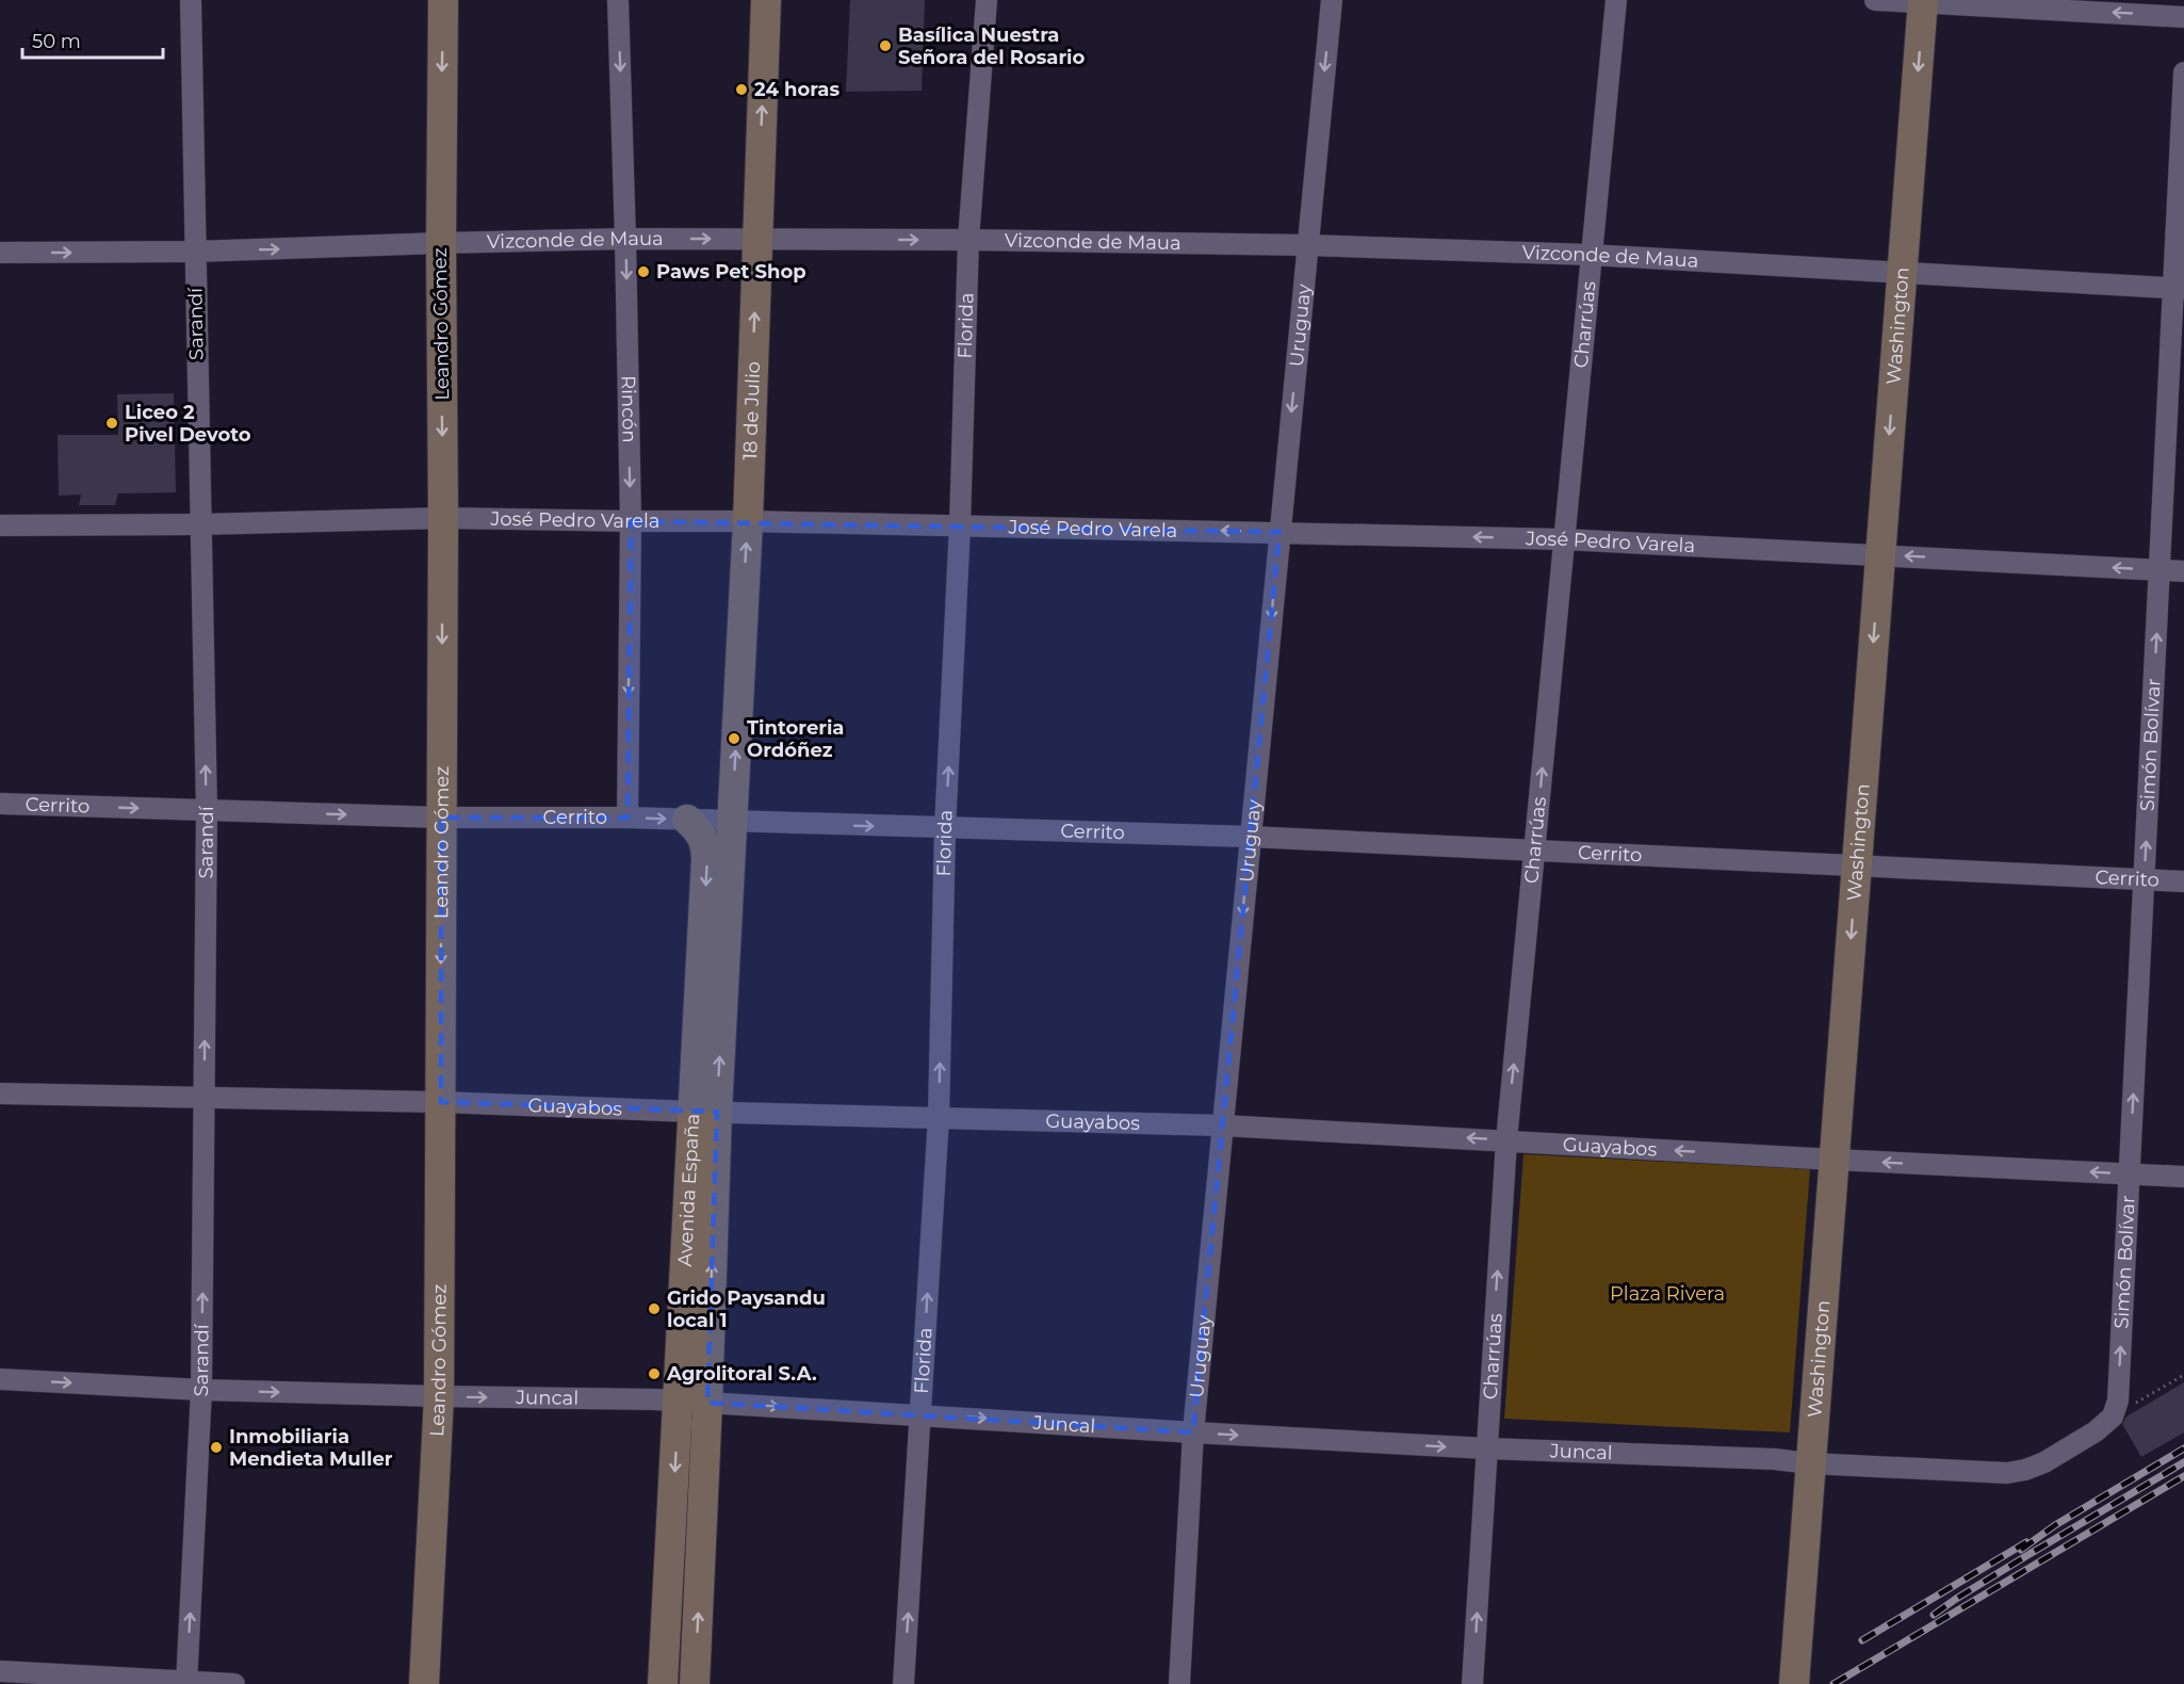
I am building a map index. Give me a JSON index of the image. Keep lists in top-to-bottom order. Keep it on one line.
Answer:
{"streets":{"street":["Vizconde de Maua","Sarandí","Leandro Gómez","Florida","Washington","Uruguay","Charrúas","Rincón","18 de Julio","José Pedro Varela","Simón Bolívar","Cerrito","Guayabos","Avenida España","Juncal"]},"crossings":[["Vizconde de Maua","Sarandí"],["Vizconde de Maua","Leandro Gómez"],["Vizconde de Maua","Florida"],["Vizconde de Maua","Washington"],["Vizconde de Maua","Uruguay"],["Vizconde de Maua","Charrúas"],["Vizconde de Maua","Rincón"],["Vizconde de Maua","18 de Julio"],["Vizconde de Maua","Simón Bolívar"],["Sarandí","José Pedro Varela"],["Sarandí","Cerrito"],["Sarandí","Guayabos"],["Sarandí","Juncal"],["Leandro Gómez","José Pedro Varela"],["Leandro Gómez","Cerrito"],["Leandro Gómez","Guayabos"],["Leandro Gómez","Juncal"],["Florida","José Pedro Varela"],["Florida","Cerrito"],["Florida","Guayabos"],["Florida","Juncal"],["Washington","José Pedro Varela"],["Washington","Cerrito"],["Washington","Guayabos"],["Washington","Juncal"],["Uruguay","José Pedro Varela"],["Uruguay","Cerrito"],["Uruguay","Guayabos"],["Uruguay","Juncal"],["Charrúas","José Pedro Varela"],["Charrúas","Cerrito"],["Charrúas","Guayabos"],["Charrúas","Juncal"],["Rincón","José Pedro Varela"],["Rincón","Cerrito"],["18 de Julio","José Pedro Varela"],["18 de Julio","Cerrito"],["18 de Julio","Avenida España"],["José Pedro Varela","Simón Bolívar"],["Simón Bolívar","Cerrito"],["Simón Bolívar","Guayabos"],["Simón Bolívar","Juncal"],["Cerrito","Avenida España"],["Guayabos","Avenida España"],["Avenida España","Juncal"]],"one_way":["Vizconde de Maua","Sarandí","Leandro Gómez","Florida","Washington","Uruguay","Charrúas","Rincón","18 de Julio","José Pedro Varela","Simón Bolívar","Guayabos","Juncal"],"parks":["Plaza Rivera"],"places":["Basílica Nuestra Señora del Rosario","24 horas","Paws Pet Shop","Liceo 2 Pivel Devoto","Tintoreria Ordóñez","Grido Paysandu local 1","Agrolitoral S.A.","Inmobiliaria Mendieta Muller"],"scale_bar":"50 m"}
